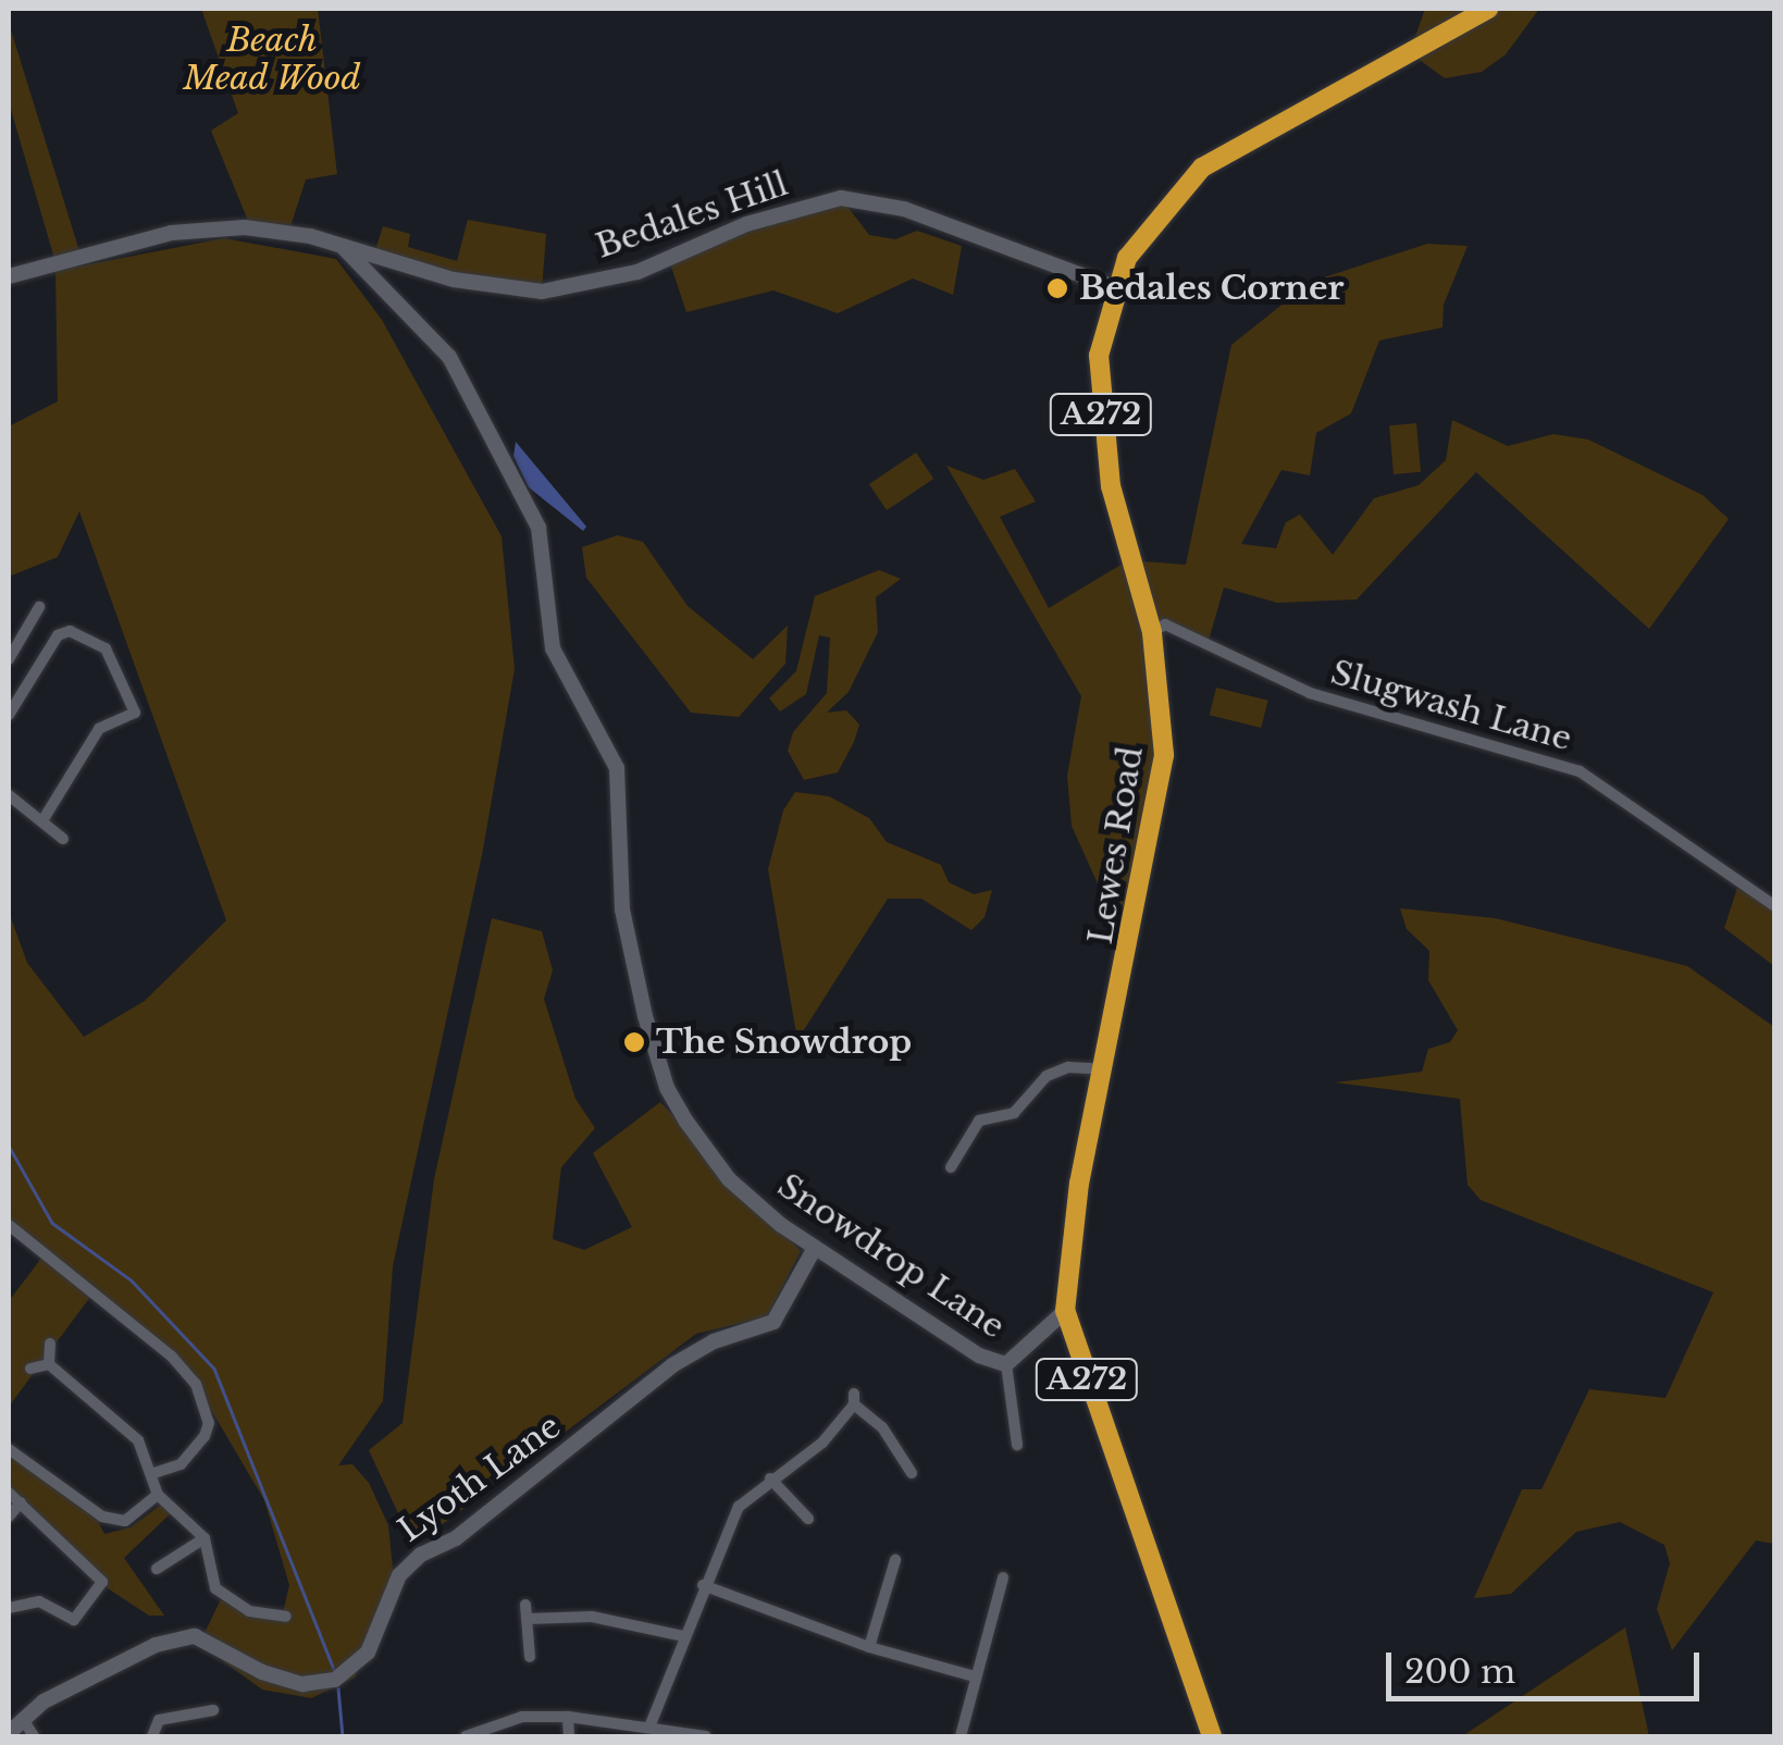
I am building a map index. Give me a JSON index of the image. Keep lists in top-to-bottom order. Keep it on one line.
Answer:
{"streets":{"highway":["A272","Lewes Road"],"street":["Bedales Hill","Slugwash Lane","Snowdrop Lane","Lyoth Lane"]},"crossings":[["Bedales Hill","Lewes Road"],["Bedales Hill","Snowdrop Lane"],["Slugwash Lane","Lewes Road"],["Lewes Road","Snowdrop Lane"],["Snowdrop Lane","Lyoth Lane"]],"parks":["Beach Mead Wood"],"places":["Bedales Corner","The Snowdrop"],"scale_bar":"200 m"}
